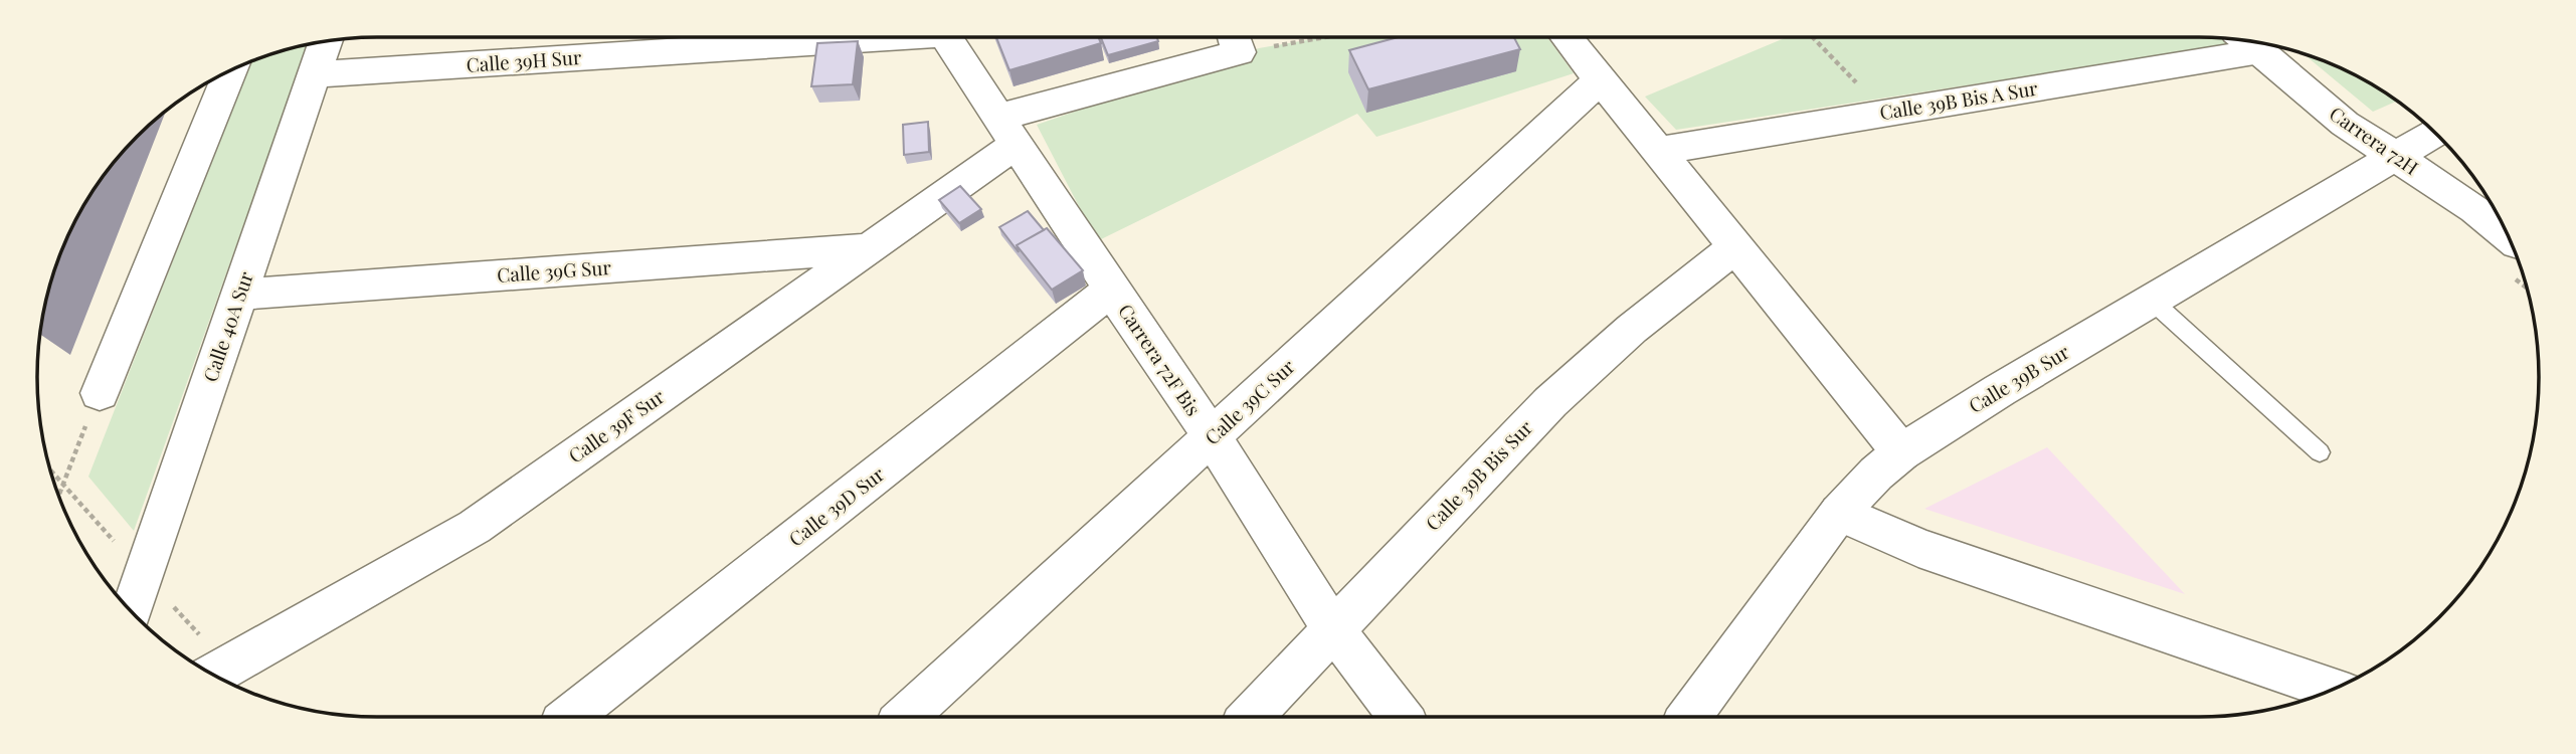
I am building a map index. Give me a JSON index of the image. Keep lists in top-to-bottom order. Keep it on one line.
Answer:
{"streets":{"street":["Calle 39H Sur","Calle 39B Bis A Sur","Carrera 72H","Calle 39G Sur","Calle 40A Sur","Carrera 72F Bis","Calle 39B Sur","Calle 39C Sur","Calle 39F Sur","Calle 39B Bis Sur","Calle 39D Sur"]},"crossings":[["Calle 39H Sur","Calle 40A Sur"],["Calle 39B Bis A Sur","Carrera 72H"],["Carrera 72H","Calle 39B Sur"],["Calle 39G Sur","Calle 40A Sur"],["Calle 39G Sur","Calle 39F Sur"],["Carrera 72F Bis","Calle 39C Sur"],["Carrera 72F Bis","Calle 39F Sur"],["Carrera 72F Bis","Calle 39B Bis Sur"],["Carrera 72F Bis","Calle 39D Sur"]]}
